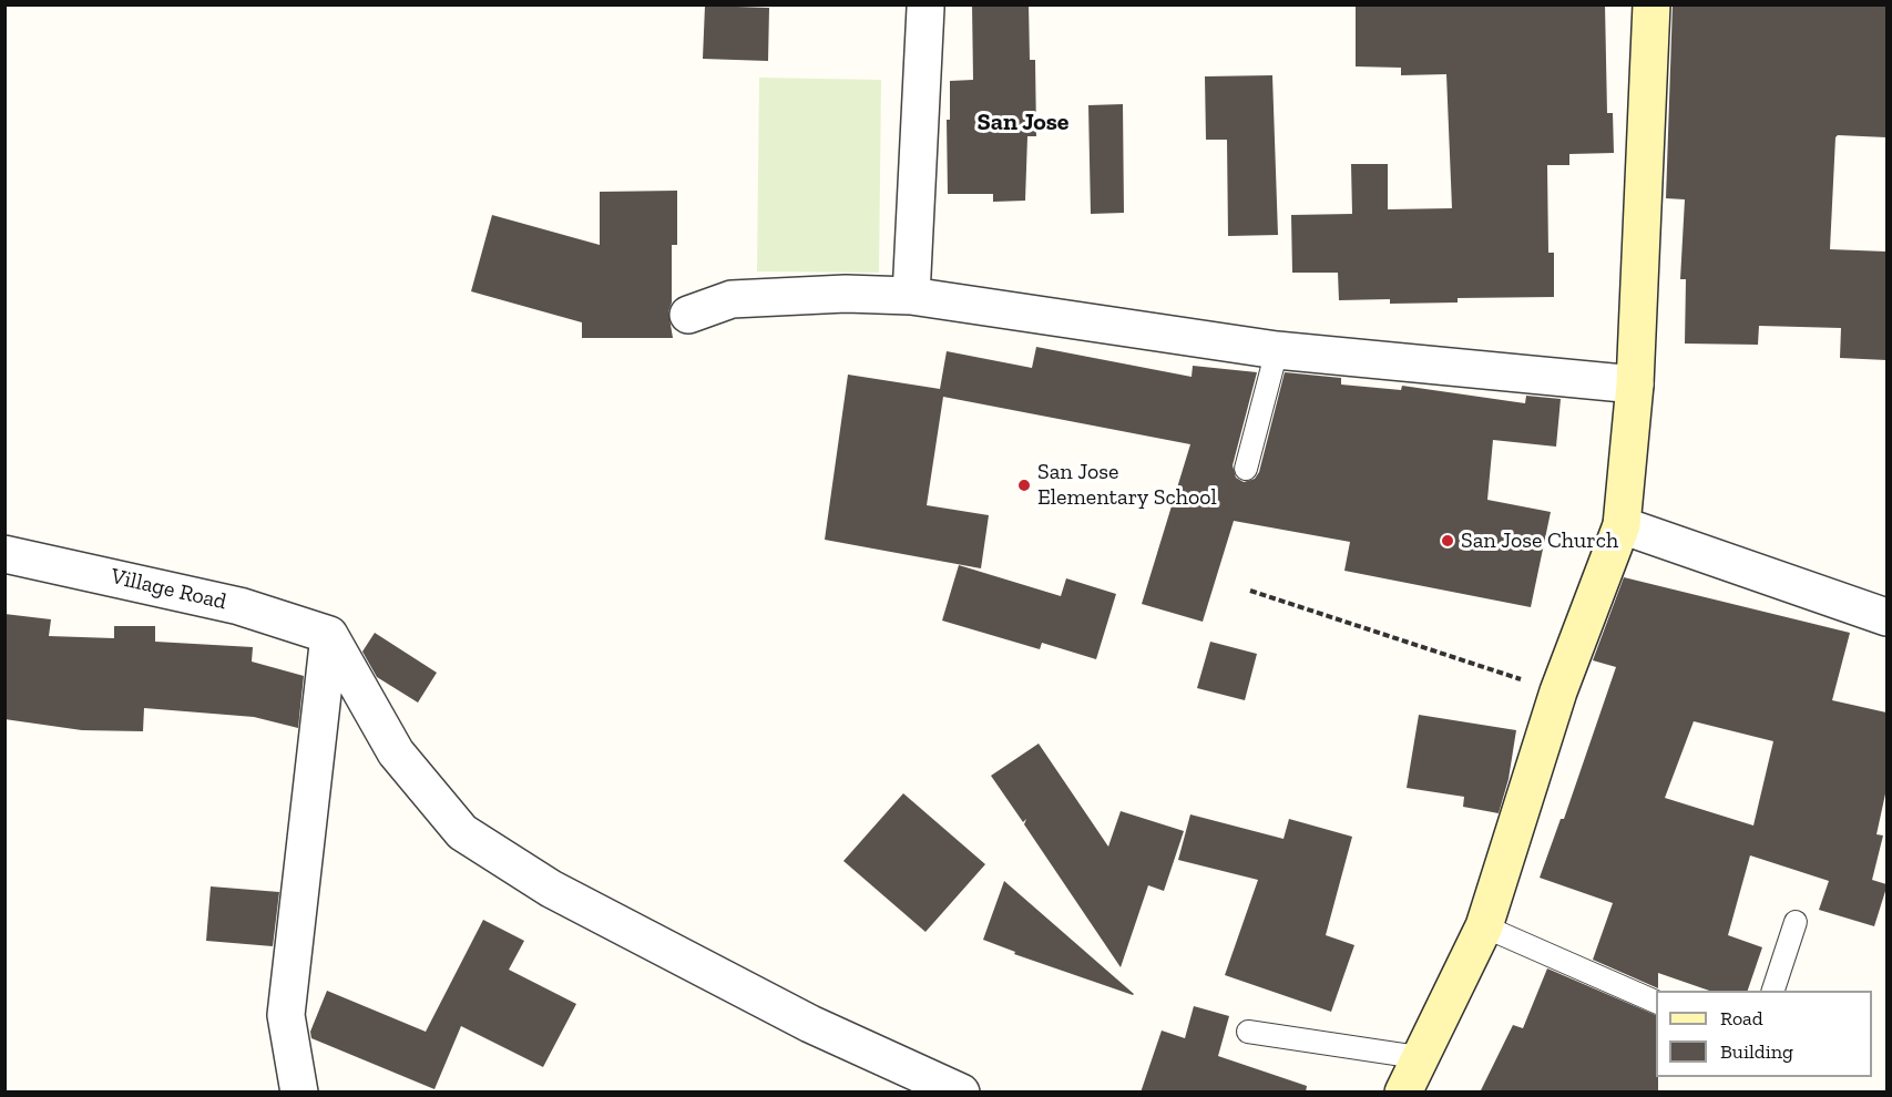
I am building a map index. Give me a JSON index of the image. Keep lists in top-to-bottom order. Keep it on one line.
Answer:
{"streets":{"street":["Village Road"]},"districts":["San Jose"],"places":["San Jose Elementary School","San Jose Church"],"legend":["Road","Building"]}
